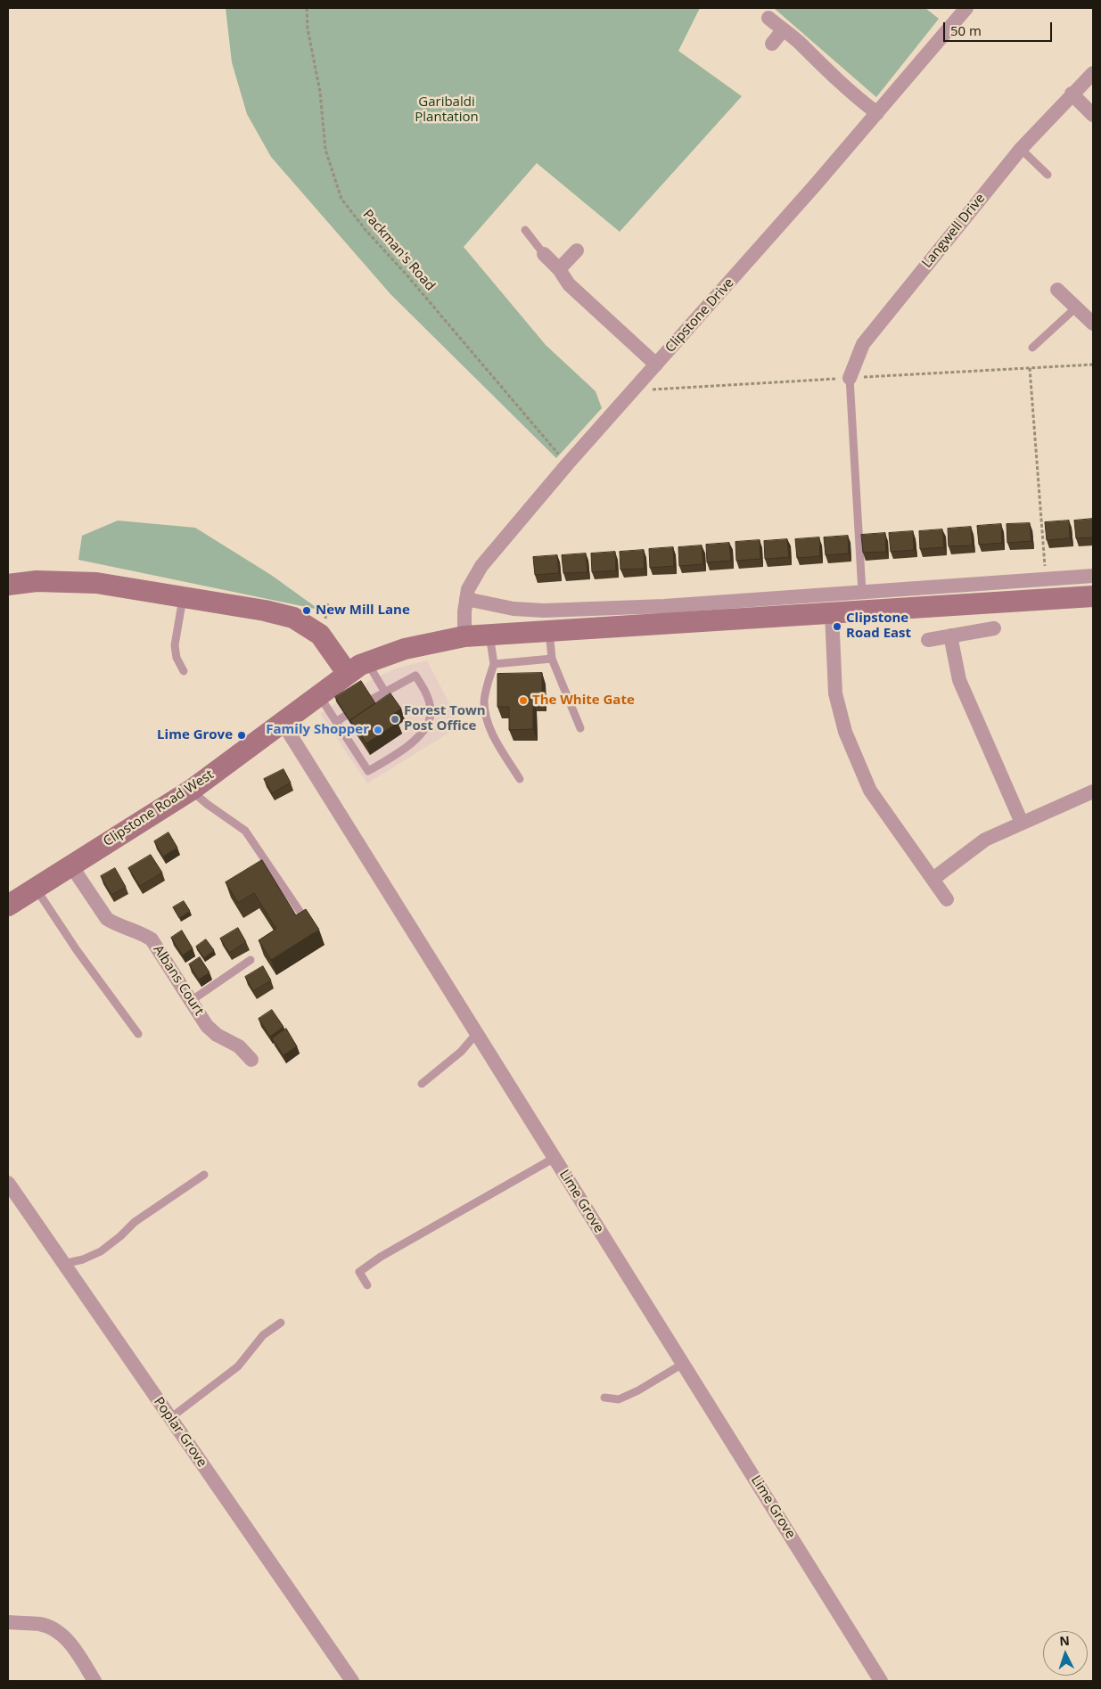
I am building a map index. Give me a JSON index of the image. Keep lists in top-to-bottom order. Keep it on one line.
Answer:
{"streets":{"main road":["Clipstone Road West"],"street":["Langwell Drive","Clipstone Drive","Albans Court","Lime Grove","Poplar Grove"],"path":["Packman's Road"]},"crossings":[["Packman's Road","Clipstone Drive"],["Clipstone Road West","Albans Court"],["Clipstone Road West","Lime Grove"]],"parks":["Garibaldi Plantation"],"places":["New Mill Lane","Clipstone Road East","The White Gate","Forest Town Post Office","Family Shopper","Lime Grove"],"scale_bar":"50 m","north":"top"}
